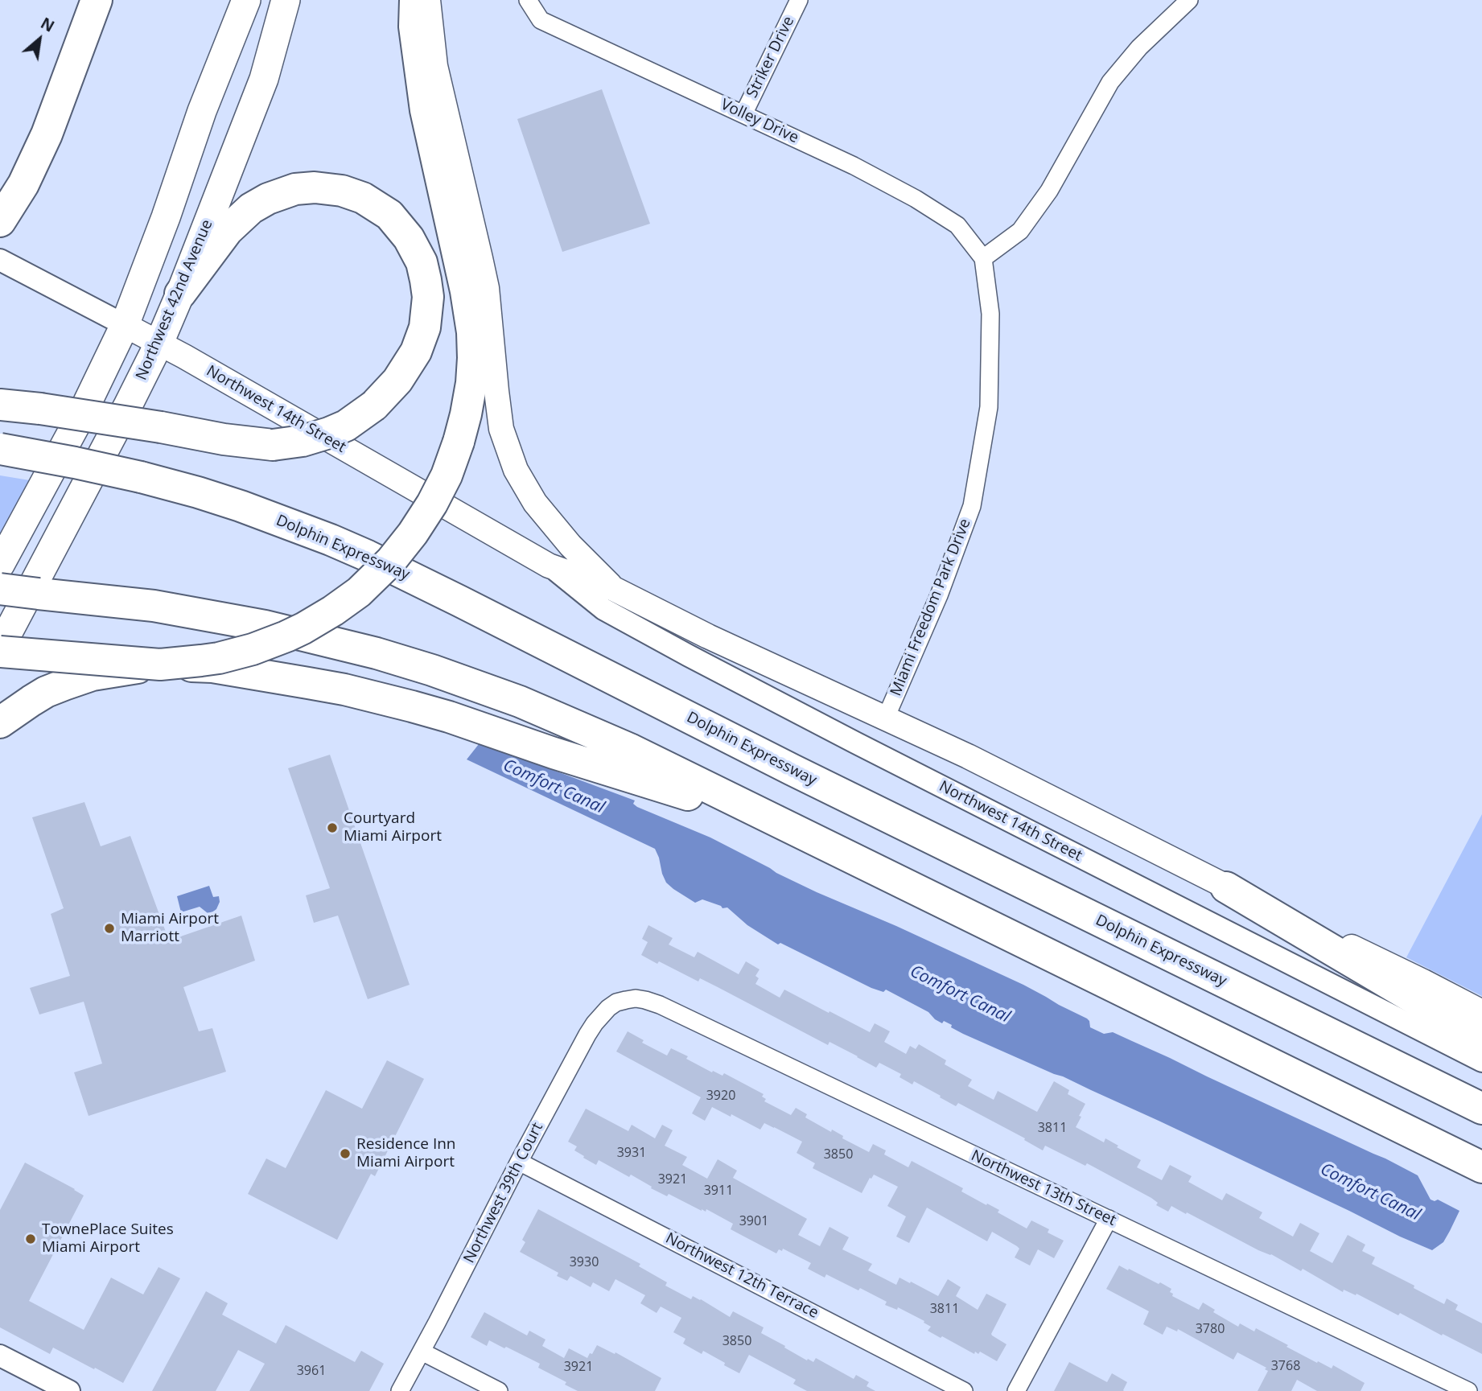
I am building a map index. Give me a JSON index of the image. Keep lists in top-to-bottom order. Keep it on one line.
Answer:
{"streets":{"highway":["Northwest 42nd Avenue","Dolphin Expressway"],"main road":["Northwest 14th Street"],"street":["Striker Drive","Volley Drive","Miami Freedom Park Drive","Northwest 13th Street","Northwest 39th Court","Northwest 12th Terrace"]},"crossings":[["Striker Drive","Volley Drive"],["Volley Drive","Miami Freedom Park Drive"],["Northwest 42nd Avenue","Northwest 14th Street"],["Northwest 14th Street","Miami Freedom Park Drive"],["Northwest 13th Street","Northwest 39th Court"],["Northwest 39th Court","Northwest 12th Terrace"]],"water":["Comfort Canal"],"places":["Courtyard Miami Airport","Miami Airport Marriott","Residence Inn Miami Airport","TownePlace Suites Miami Airport"],"house_numbers":["3920","3811","3931","3850","3921","3911","3901","3930","3811","3780","3850","3768","3921","3961"],"north":"top right"}
